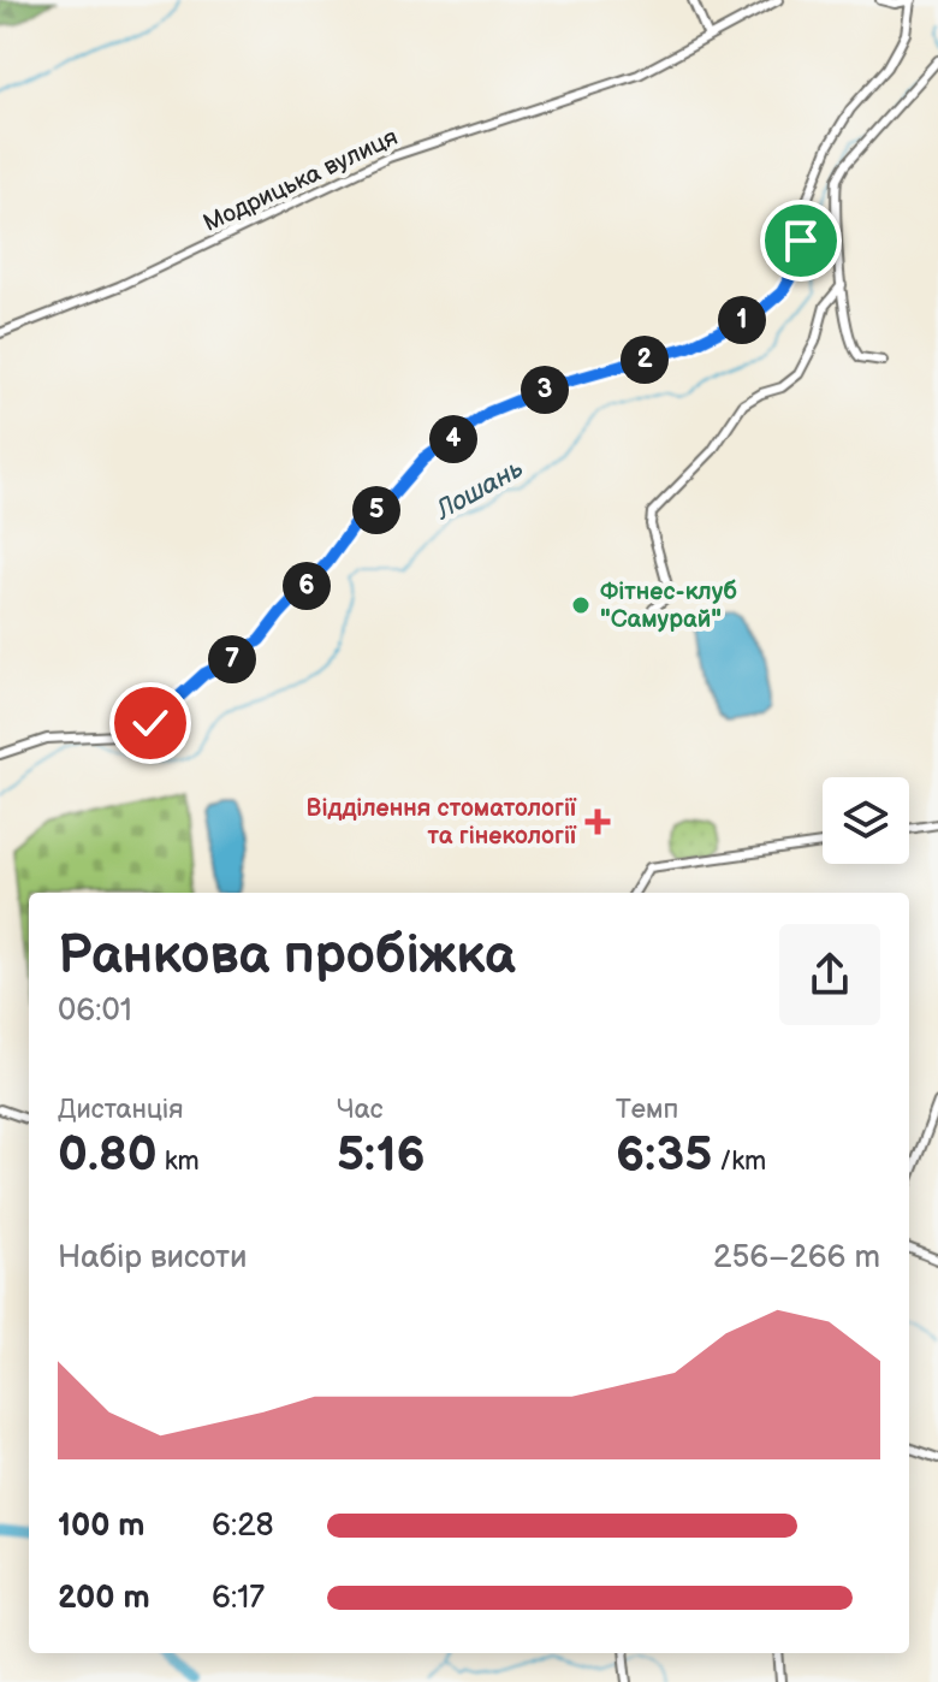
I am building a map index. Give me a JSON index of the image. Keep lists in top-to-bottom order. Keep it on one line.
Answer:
{"streets":{"street":["Модрицька вулиця"]},"water":["Лошань"],"places":{"other":["Фітнес-клуб \"Самурай\""],"health":["Відділення стоматології та гінекології"]},"page":{"pins":["1","2","3","4","5","6","7"],"heading":["Ранкова пробіжка","06:01"],"stats":[["Дистанція","0.80 km"],["Час","5:16"],["Темп","6:35 /km"]],"chart":["Набір висоти","256–266 m"],"list":[{"name":"100 m","note":"6:28"},{"name":"200 m","note":"6:17"}]}}
